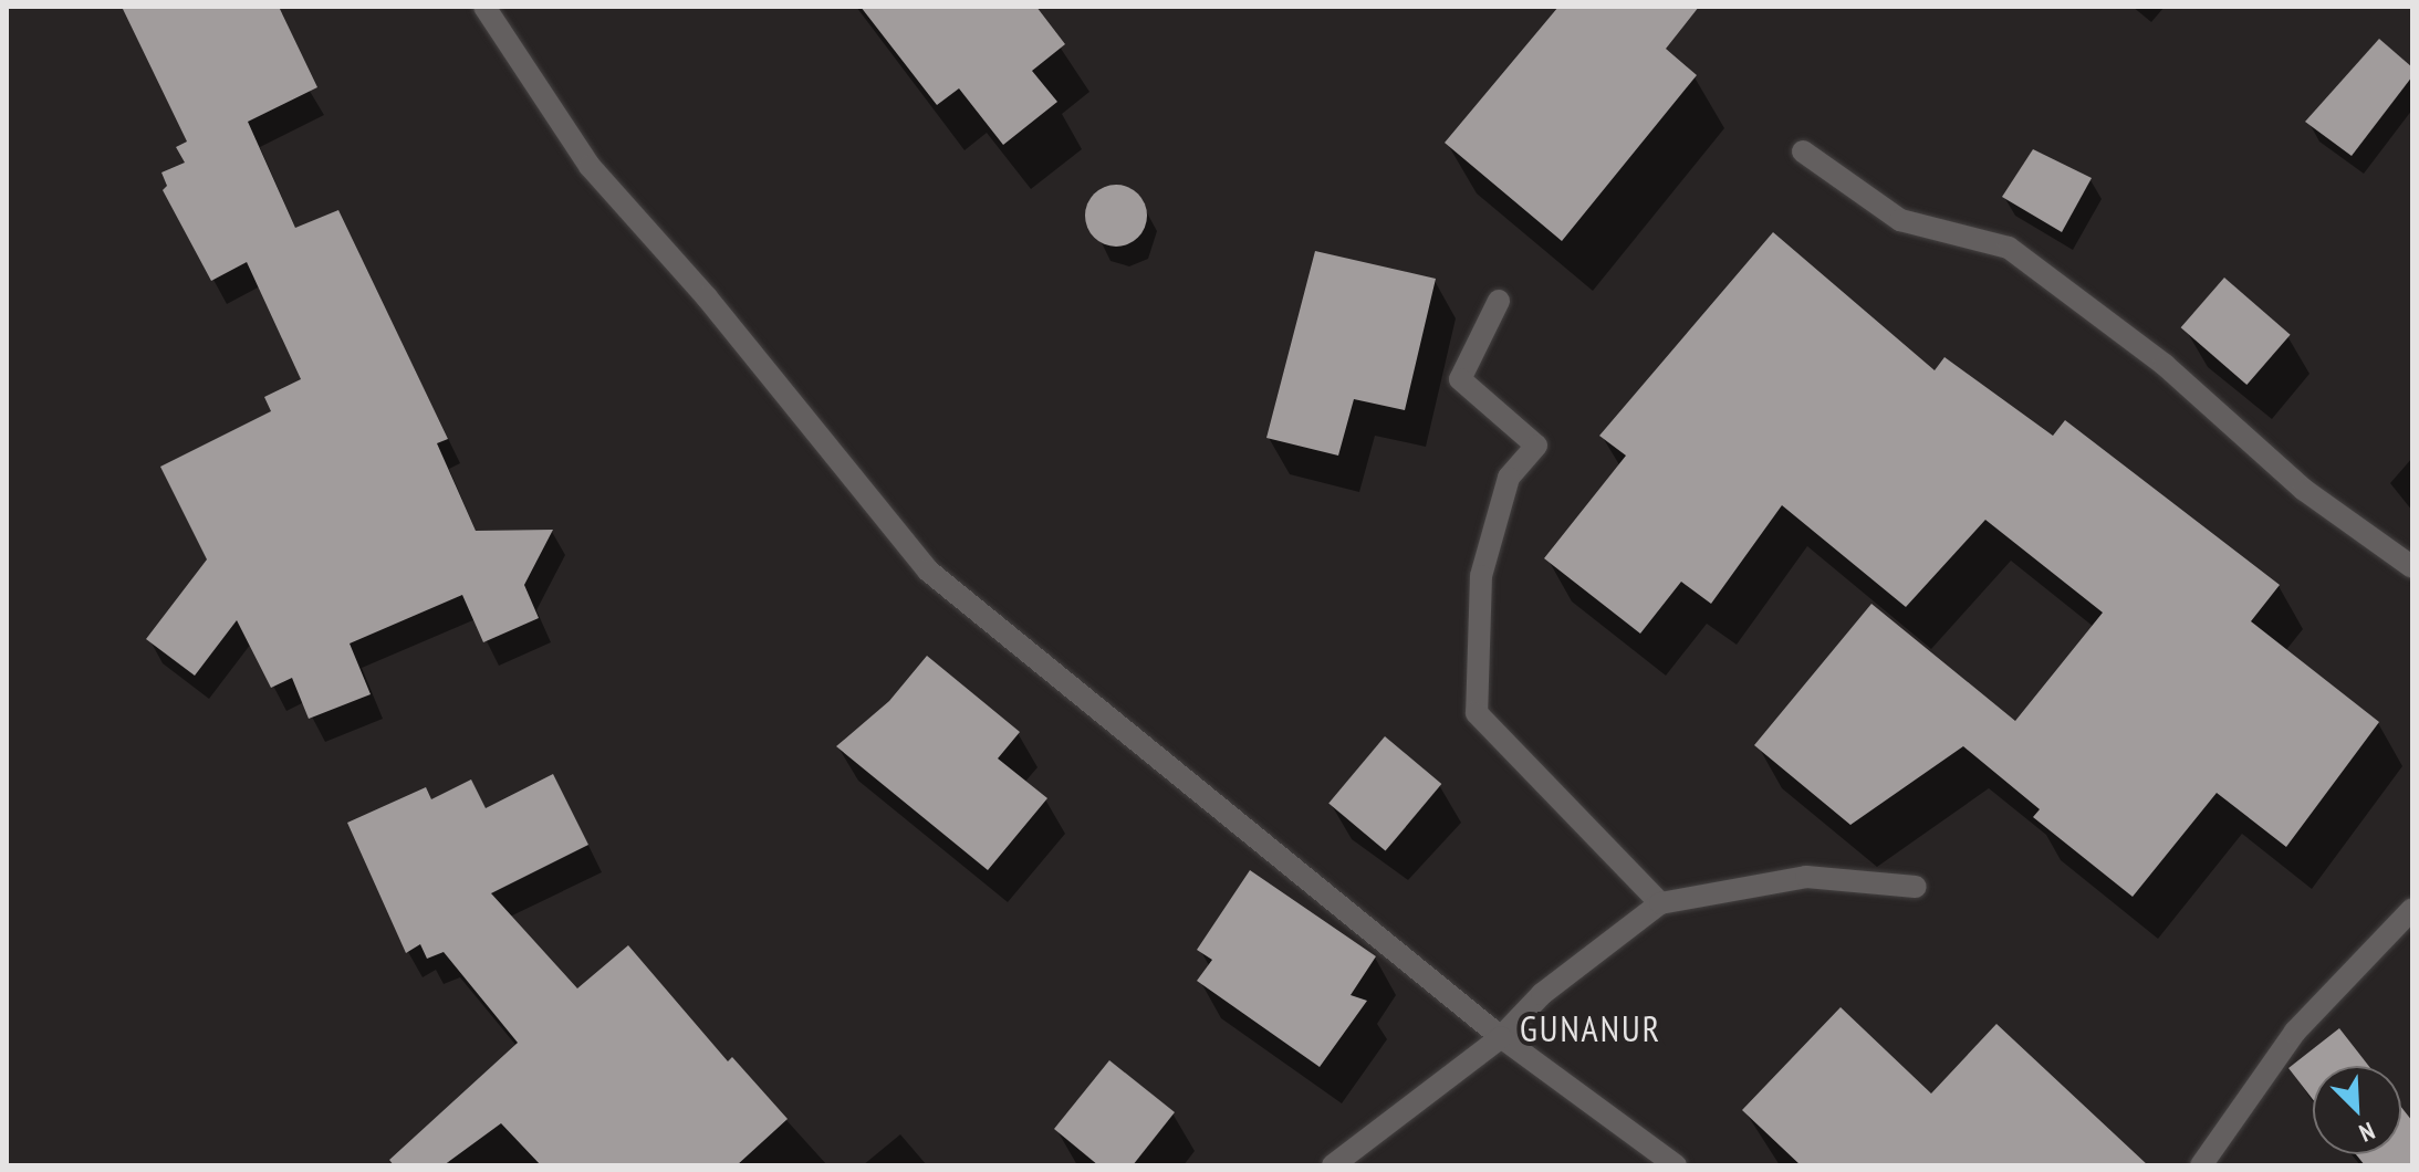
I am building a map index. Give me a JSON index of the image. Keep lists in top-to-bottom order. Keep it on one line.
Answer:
{"districts":["GUNANUR"],"north":"bottom right"}
